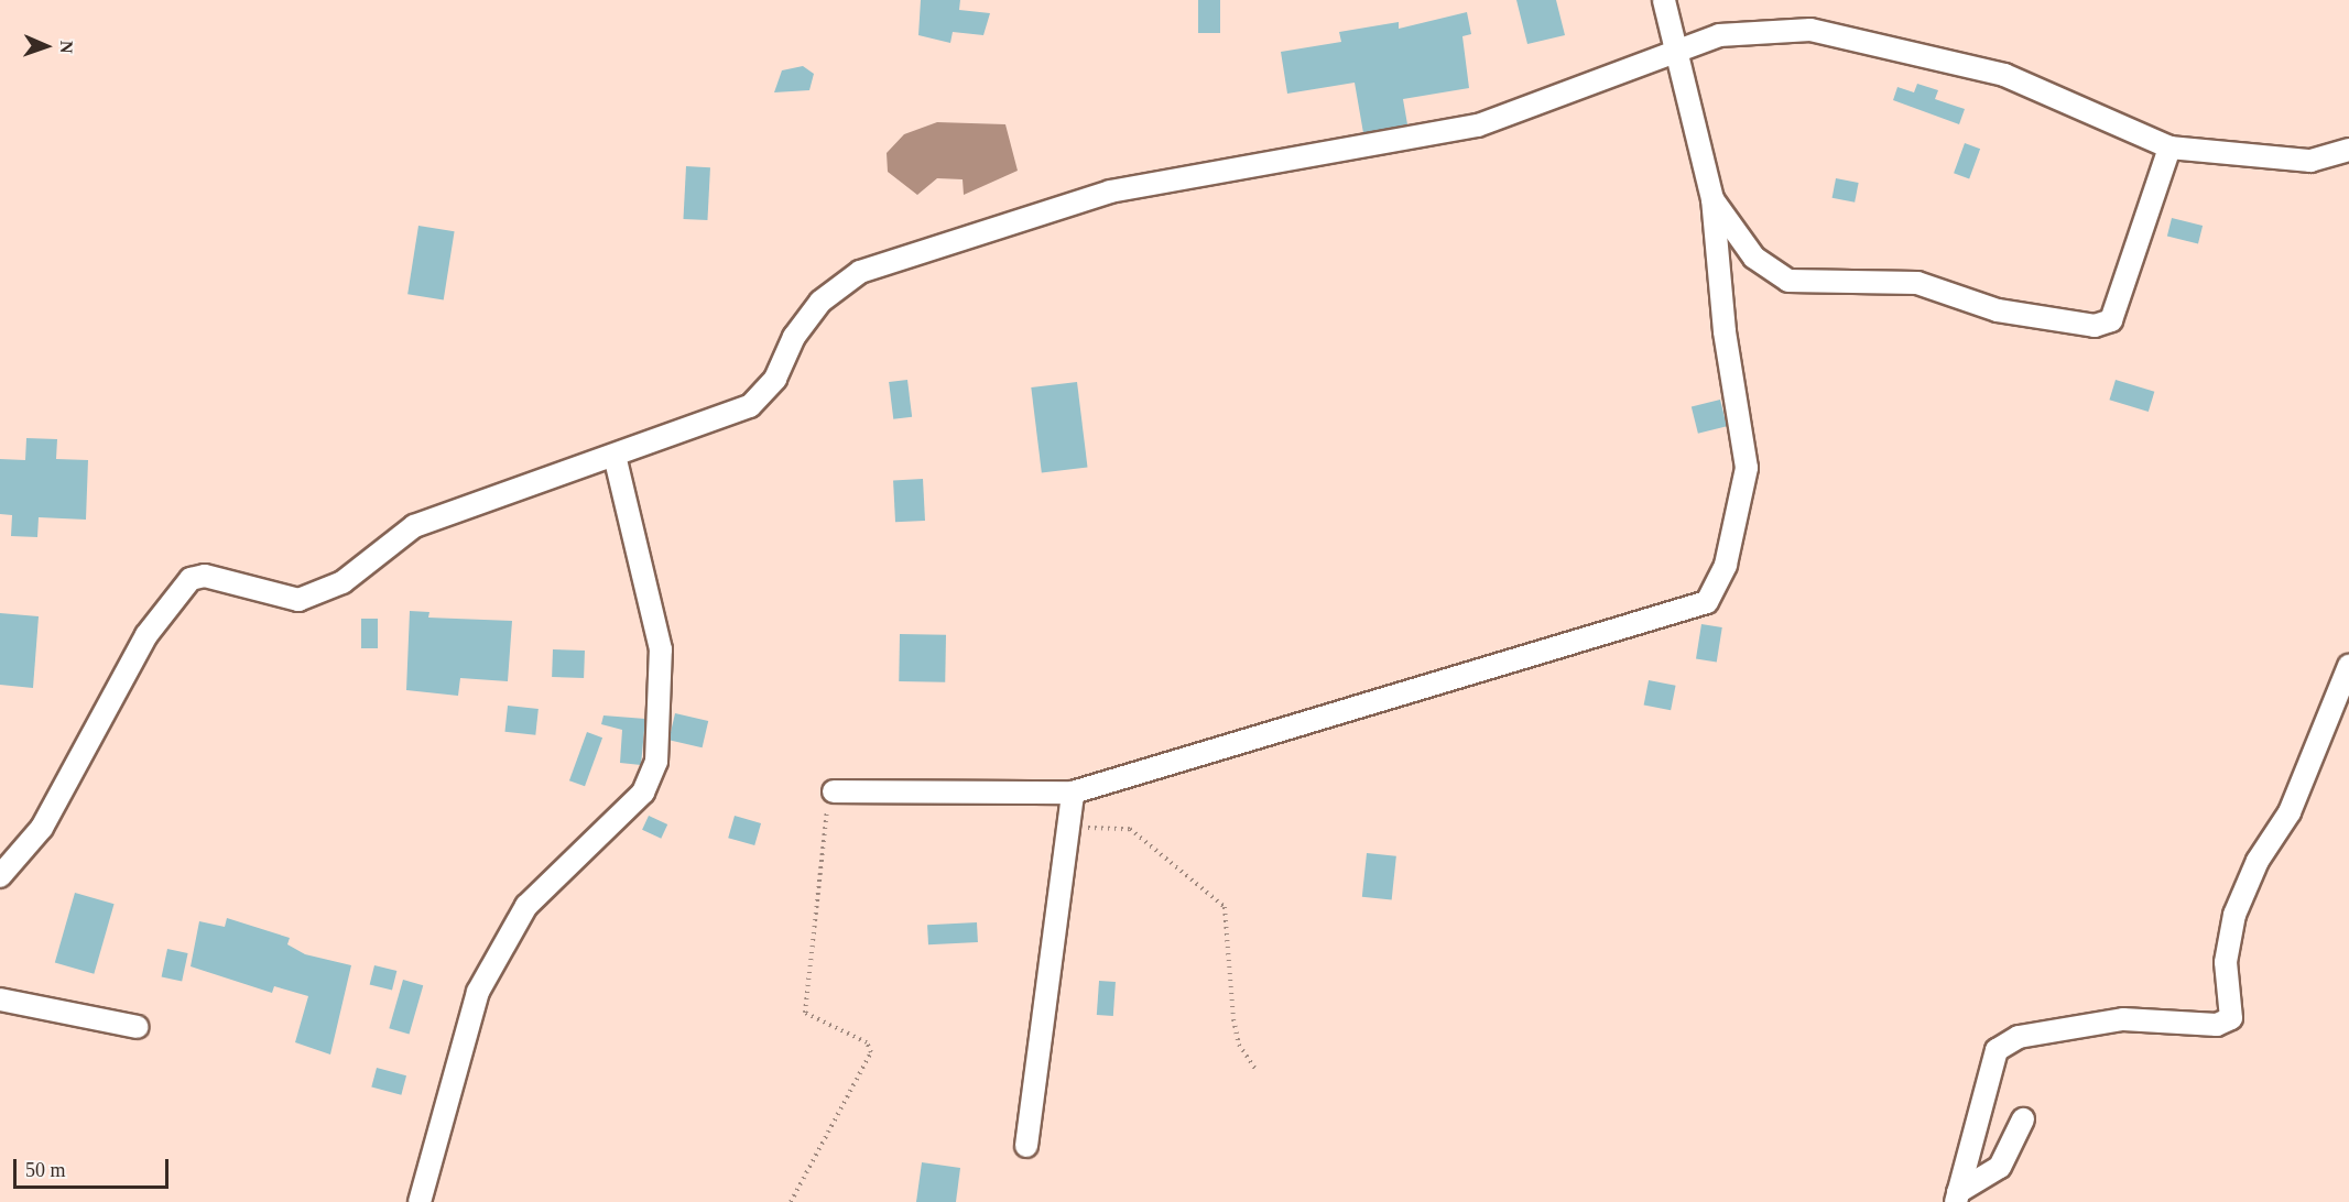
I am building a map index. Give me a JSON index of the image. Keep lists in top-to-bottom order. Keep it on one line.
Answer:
{"scale_bar":"50 m","north":"right"}
